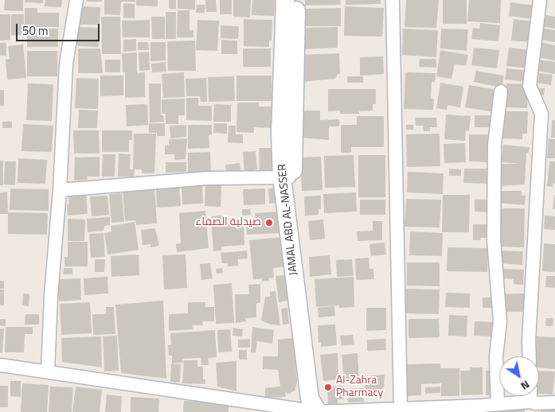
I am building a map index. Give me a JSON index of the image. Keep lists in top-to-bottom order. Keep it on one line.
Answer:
{"streets":{"street":["JAMAL ABD AL-NASSER"]},"places":["صيدلية الصفاء","Al-Zahra Pharmacy"],"scale_bar":"50 m","north":"bottom right"}
